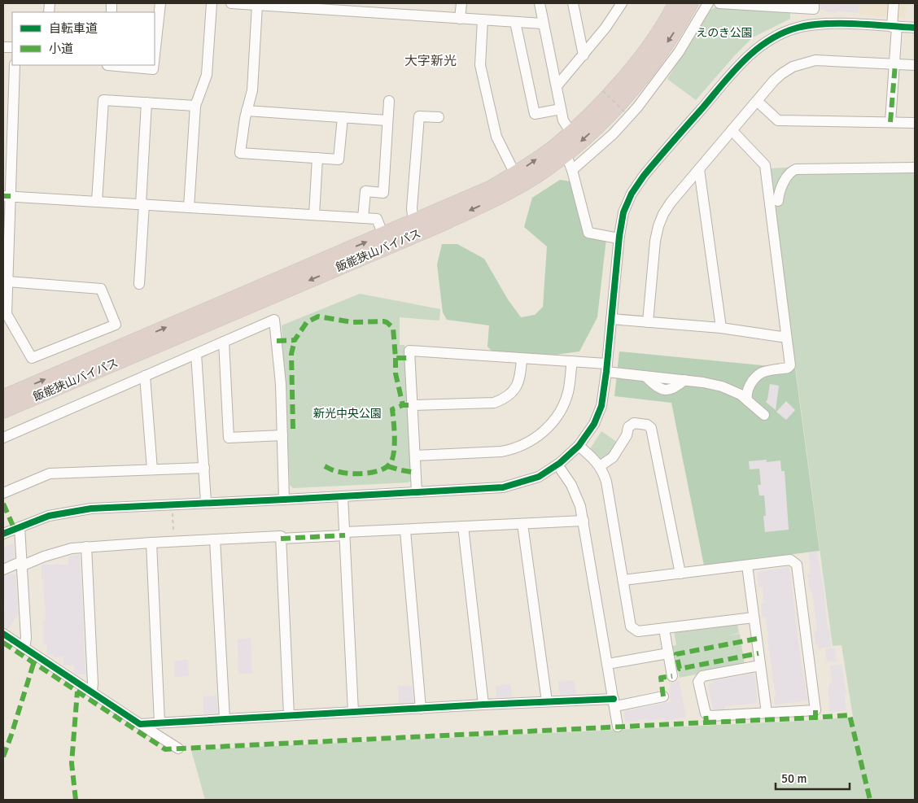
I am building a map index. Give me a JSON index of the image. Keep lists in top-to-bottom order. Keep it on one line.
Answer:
{"streets":{"highway":["飯能狭山バイパス"]},"districts":["大字新光"],"parks":["えのき公園","新光中央公園"],"legend":["自転車道","小道"],"scale_bar":"50 m"}
